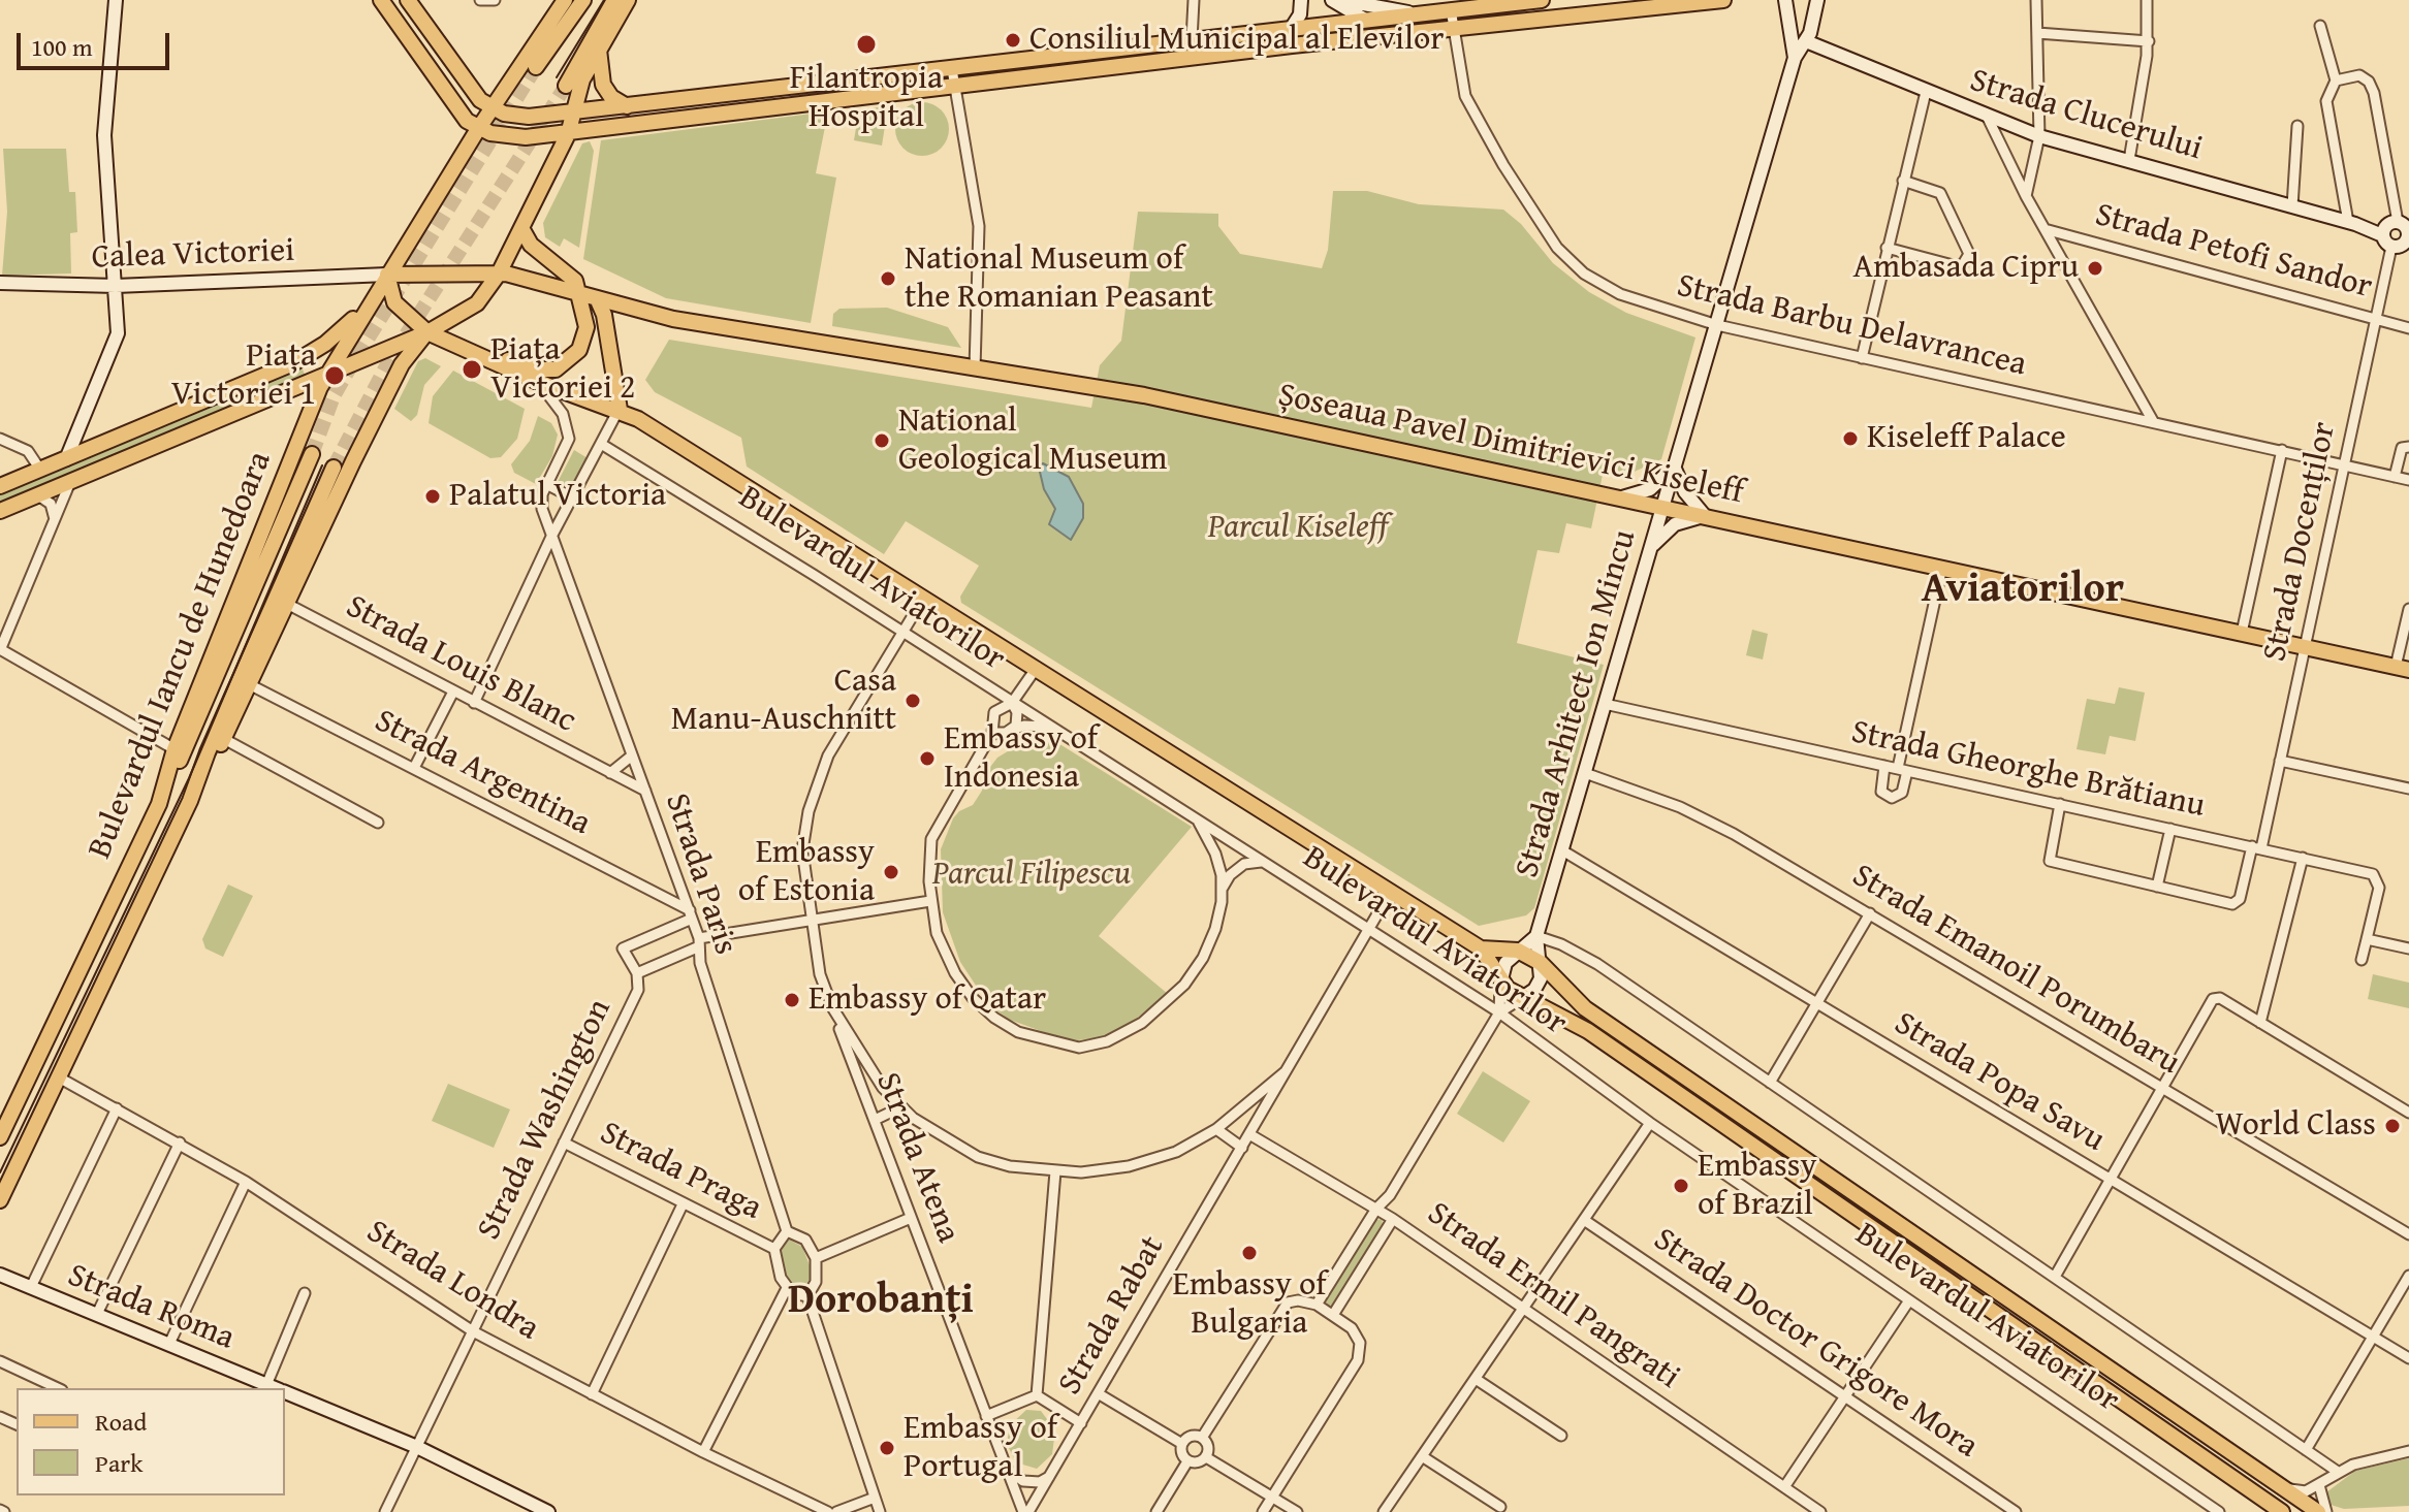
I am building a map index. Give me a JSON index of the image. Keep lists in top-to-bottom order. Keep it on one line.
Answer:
{"streets":{"main road":["Șoseaua Pavel Dimitrievici Kiseleff","Bulevardul Aviatorilor","Bulevardul Iancu de Hunedoara"],"street":["Strada Clucerului","Strada Petofi Sandor","Calea Victoriei","Strada Barbu Delavrancea","Strada Docenților","Strada Louis Blanc","Strada Arhitect Ion Mincu","Strada Gheorghe Brătianu","Strada Argentina","Strada Paris","Strada Emanoil Porumbaru","Strada Popa Savu","Strada Washington","Strada Atena","Strada Praga","Strada Londra","Strada Ermil Pangrati","Strada Roma","Strada Rabat","Strada Doctor Grigore Mora"]},"crossings":[["Strada Clucerului","Strada Arhitect Ion Mincu"],["Strada Petofi Sandor","Strada Docenților"],["Calea Victoriei","Șoseaua Pavel Dimitrievici Kiseleff"],["Strada Barbu Delavrancea","Strada Docenților"],["Strada Barbu Delavrancea","Strada Arhitect Ion Mincu"],["Șoseaua Pavel Dimitrievici Kiseleff","Strada Docenților"],["Șoseaua Pavel Dimitrievici Kiseleff","Strada Arhitect Ion Mincu"],["Strada Docenților","Strada Gheorghe Brătianu"],["Bulevardul Aviatorilor","Strada Arhitect Ion Mincu"],["Bulevardul Aviatorilor","Strada Rabat"],["Bulevardul Iancu de Hunedoara","Strada Louis Blanc"],["Bulevardul Iancu de Hunedoara","Strada Argentina"],["Bulevardul Iancu de Hunedoara","Strada Londra"],["Strada Louis Blanc","Strada Paris"],["Strada Arhitect Ion Mincu","Strada Gheorghe Brătianu"],["Strada Arhitect Ion Mincu","Strada Emanoil Porumbaru"],["Strada Arhitect Ion Mincu","Strada Popa Savu"],["Strada Argentina","Strada Paris"],["Strada Argentina","Strada Washington"],["Strada Paris","Strada Washington"],["Strada Washington","Strada Praga"],["Strada Washington","Strada Londra"],["Strada Washington","Strada Roma"],["Strada Atena","Strada Rabat"],["Strada Ermil Pangrati","Strada Rabat"]],"districts":["Aviatorilor","Dorobanți"],"parks":["Parcul Kiseleff","Parcul Filipescu"],"places":["Consiliul Municipal al Elevilor","Filantropia Hospital","Ambasada Cipru","National Museum of the Romanian Peasant","Piața Victoriei 2","Piața Victoriei 1","Kiseleff Palace","National Geological Museum","Palatul Victoria","Casa Manu-Auschnitt","Embassy of Indonesia","Embassy of Estonia","Embassy of Qatar","World Class","Embassy of Brazil","Embassy of Bulgaria","Embassy of Portugal"],"legend":["Road","Park"],"scale_bar":"100 m"}
